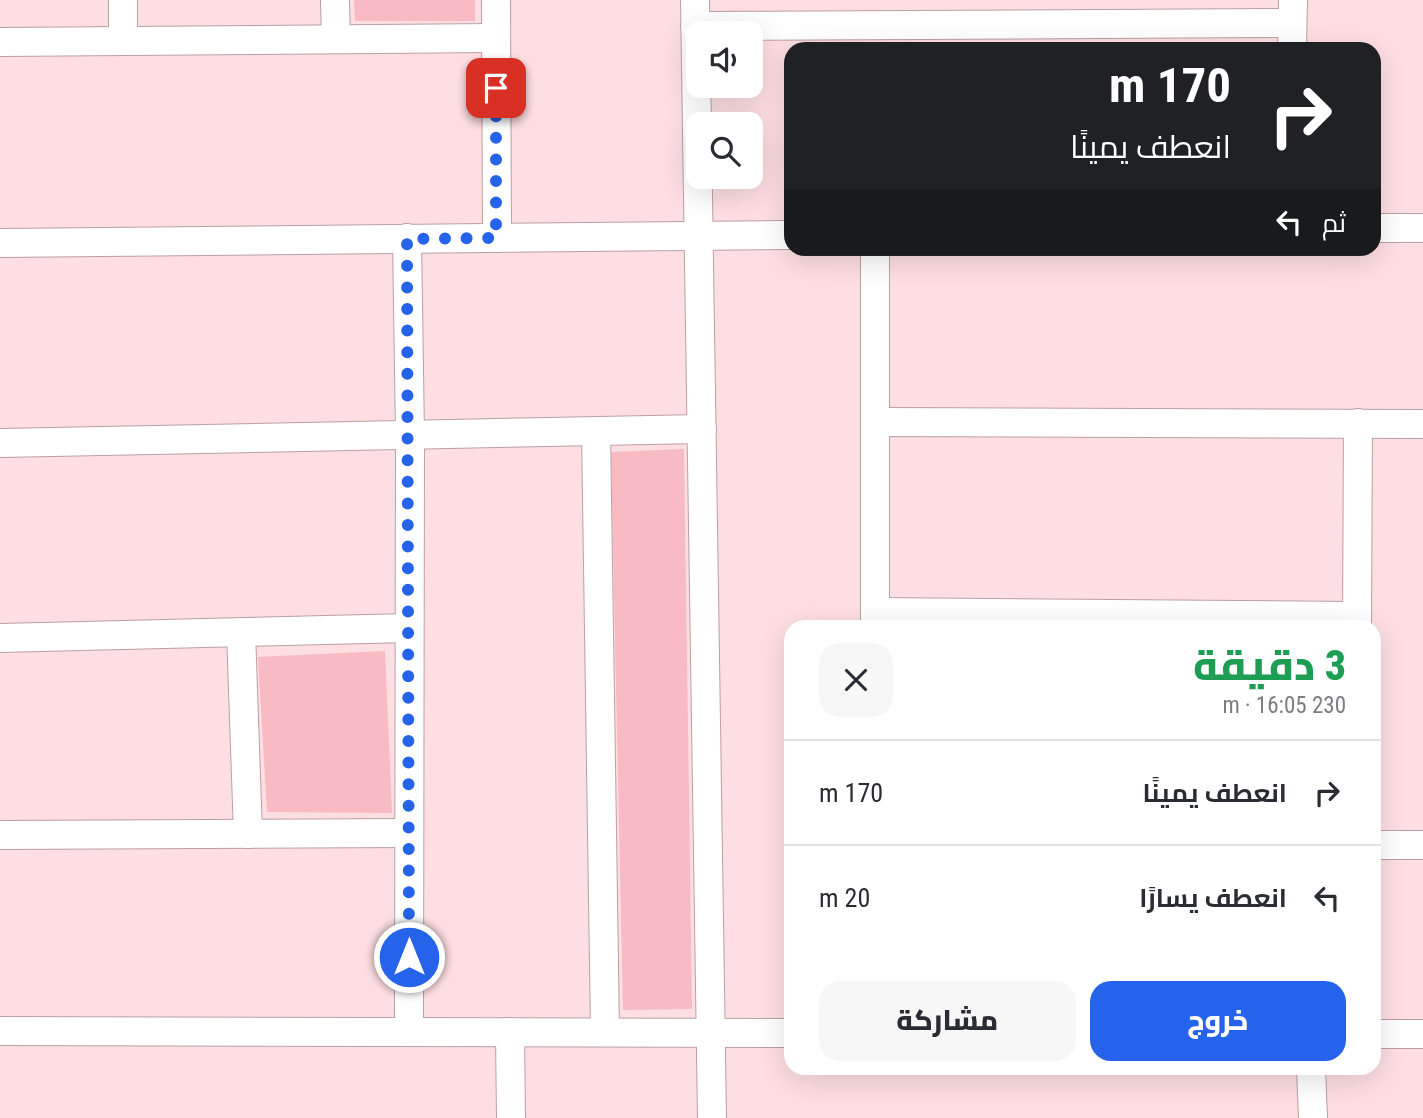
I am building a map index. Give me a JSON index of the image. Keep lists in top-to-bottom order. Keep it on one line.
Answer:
{"page":{"turn":["170 m","انعطف يمينًا"],"then":"ثم","heading":["3 دقيقة","230 m · 16:05"],"list":[{"name":"انعطف يمينًا","value":"170 m"},{"name":"انعطف يسارًا","value":"20 m"}],"buttons":["خروج","مشاركة"]}}
